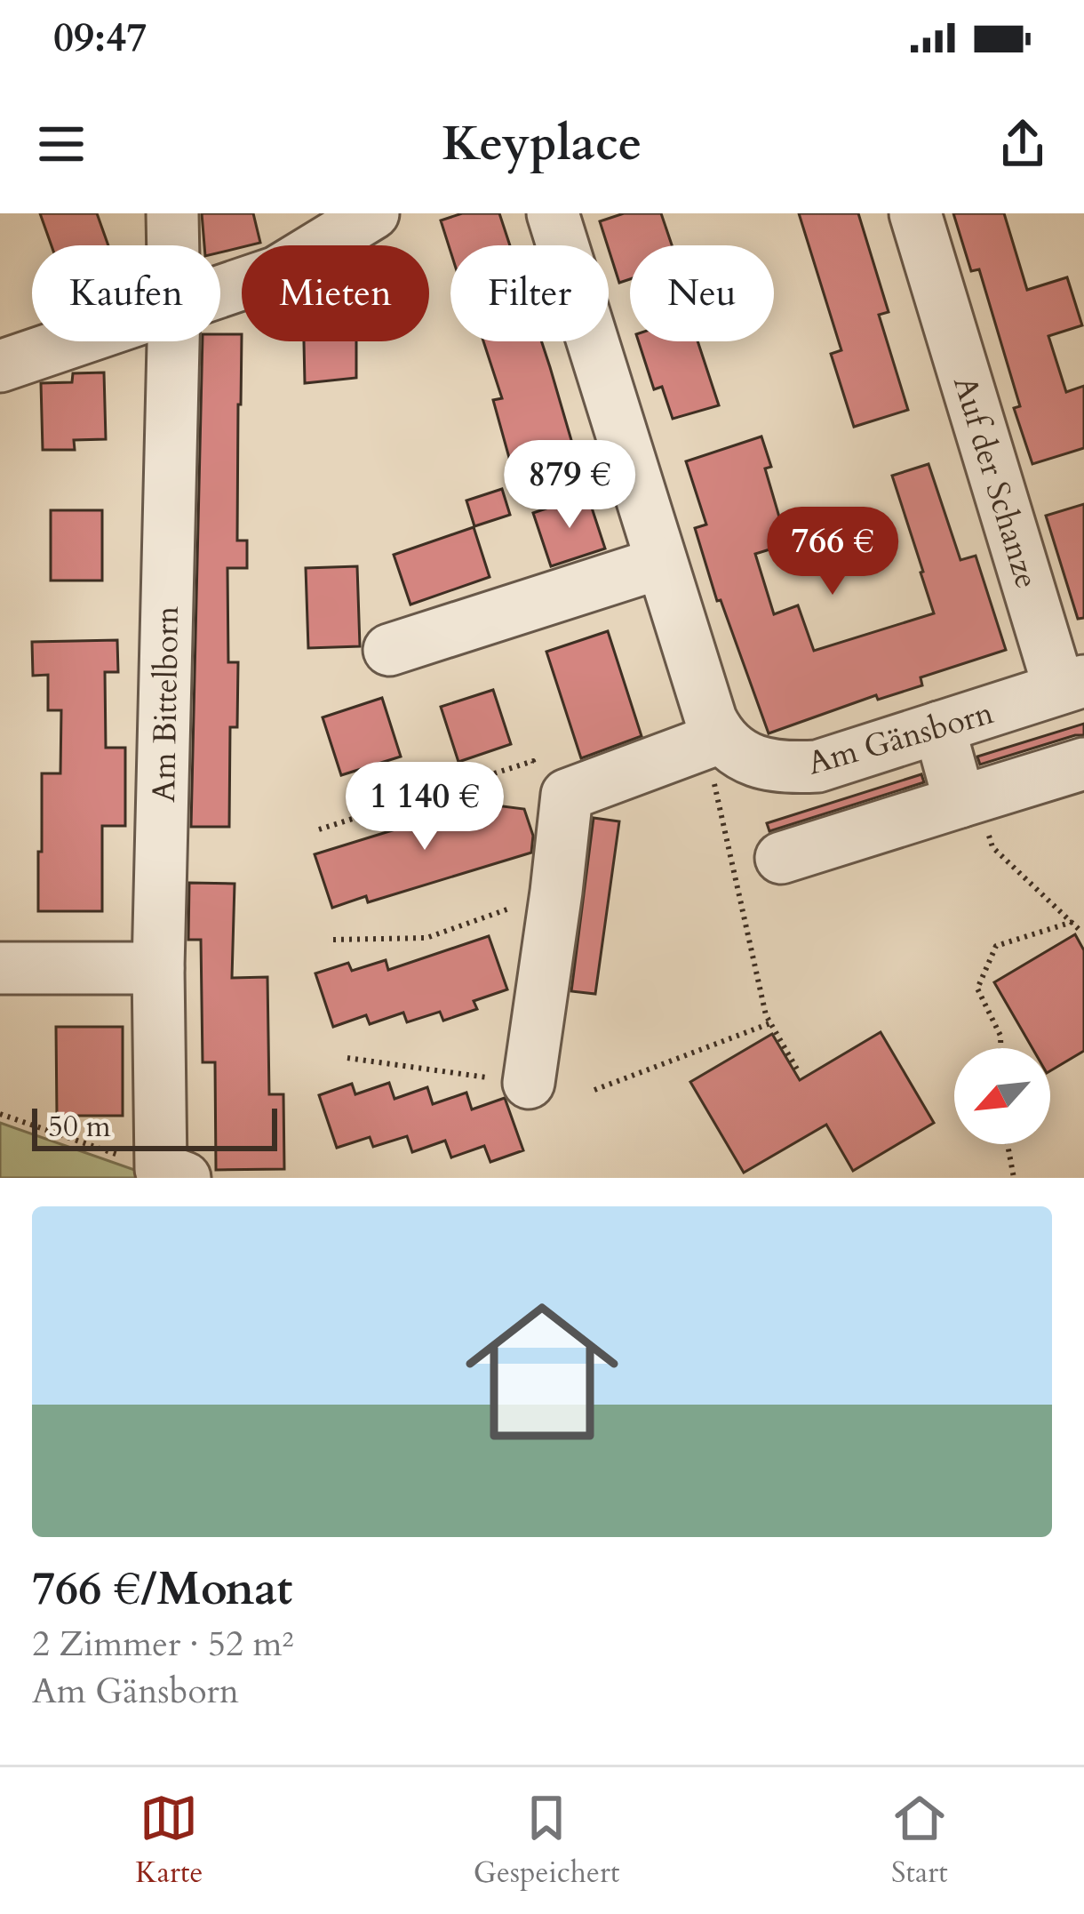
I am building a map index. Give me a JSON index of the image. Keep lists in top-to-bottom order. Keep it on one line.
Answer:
{"streets":{"street":["Auf der Schanze","Am Bittelborn","Am Gänsborn"]},"crossings":[["Auf der Schanze","Am Gänsborn"]],"scale_bar":"50 m","north":"bottom left","page":{"status":"09:47","header":"Keyplace","chip":["Kaufen","Mieten","Filter","Neu"],"price":["879 €","766 €","1 140 €"],"scale":"50 m","list":[{"name":"766 €/Monat","note":"2 Zimmer · 52 m² · Am Gänsborn"}],"tabs":["Karte","Gespeichert","Start"]}}
